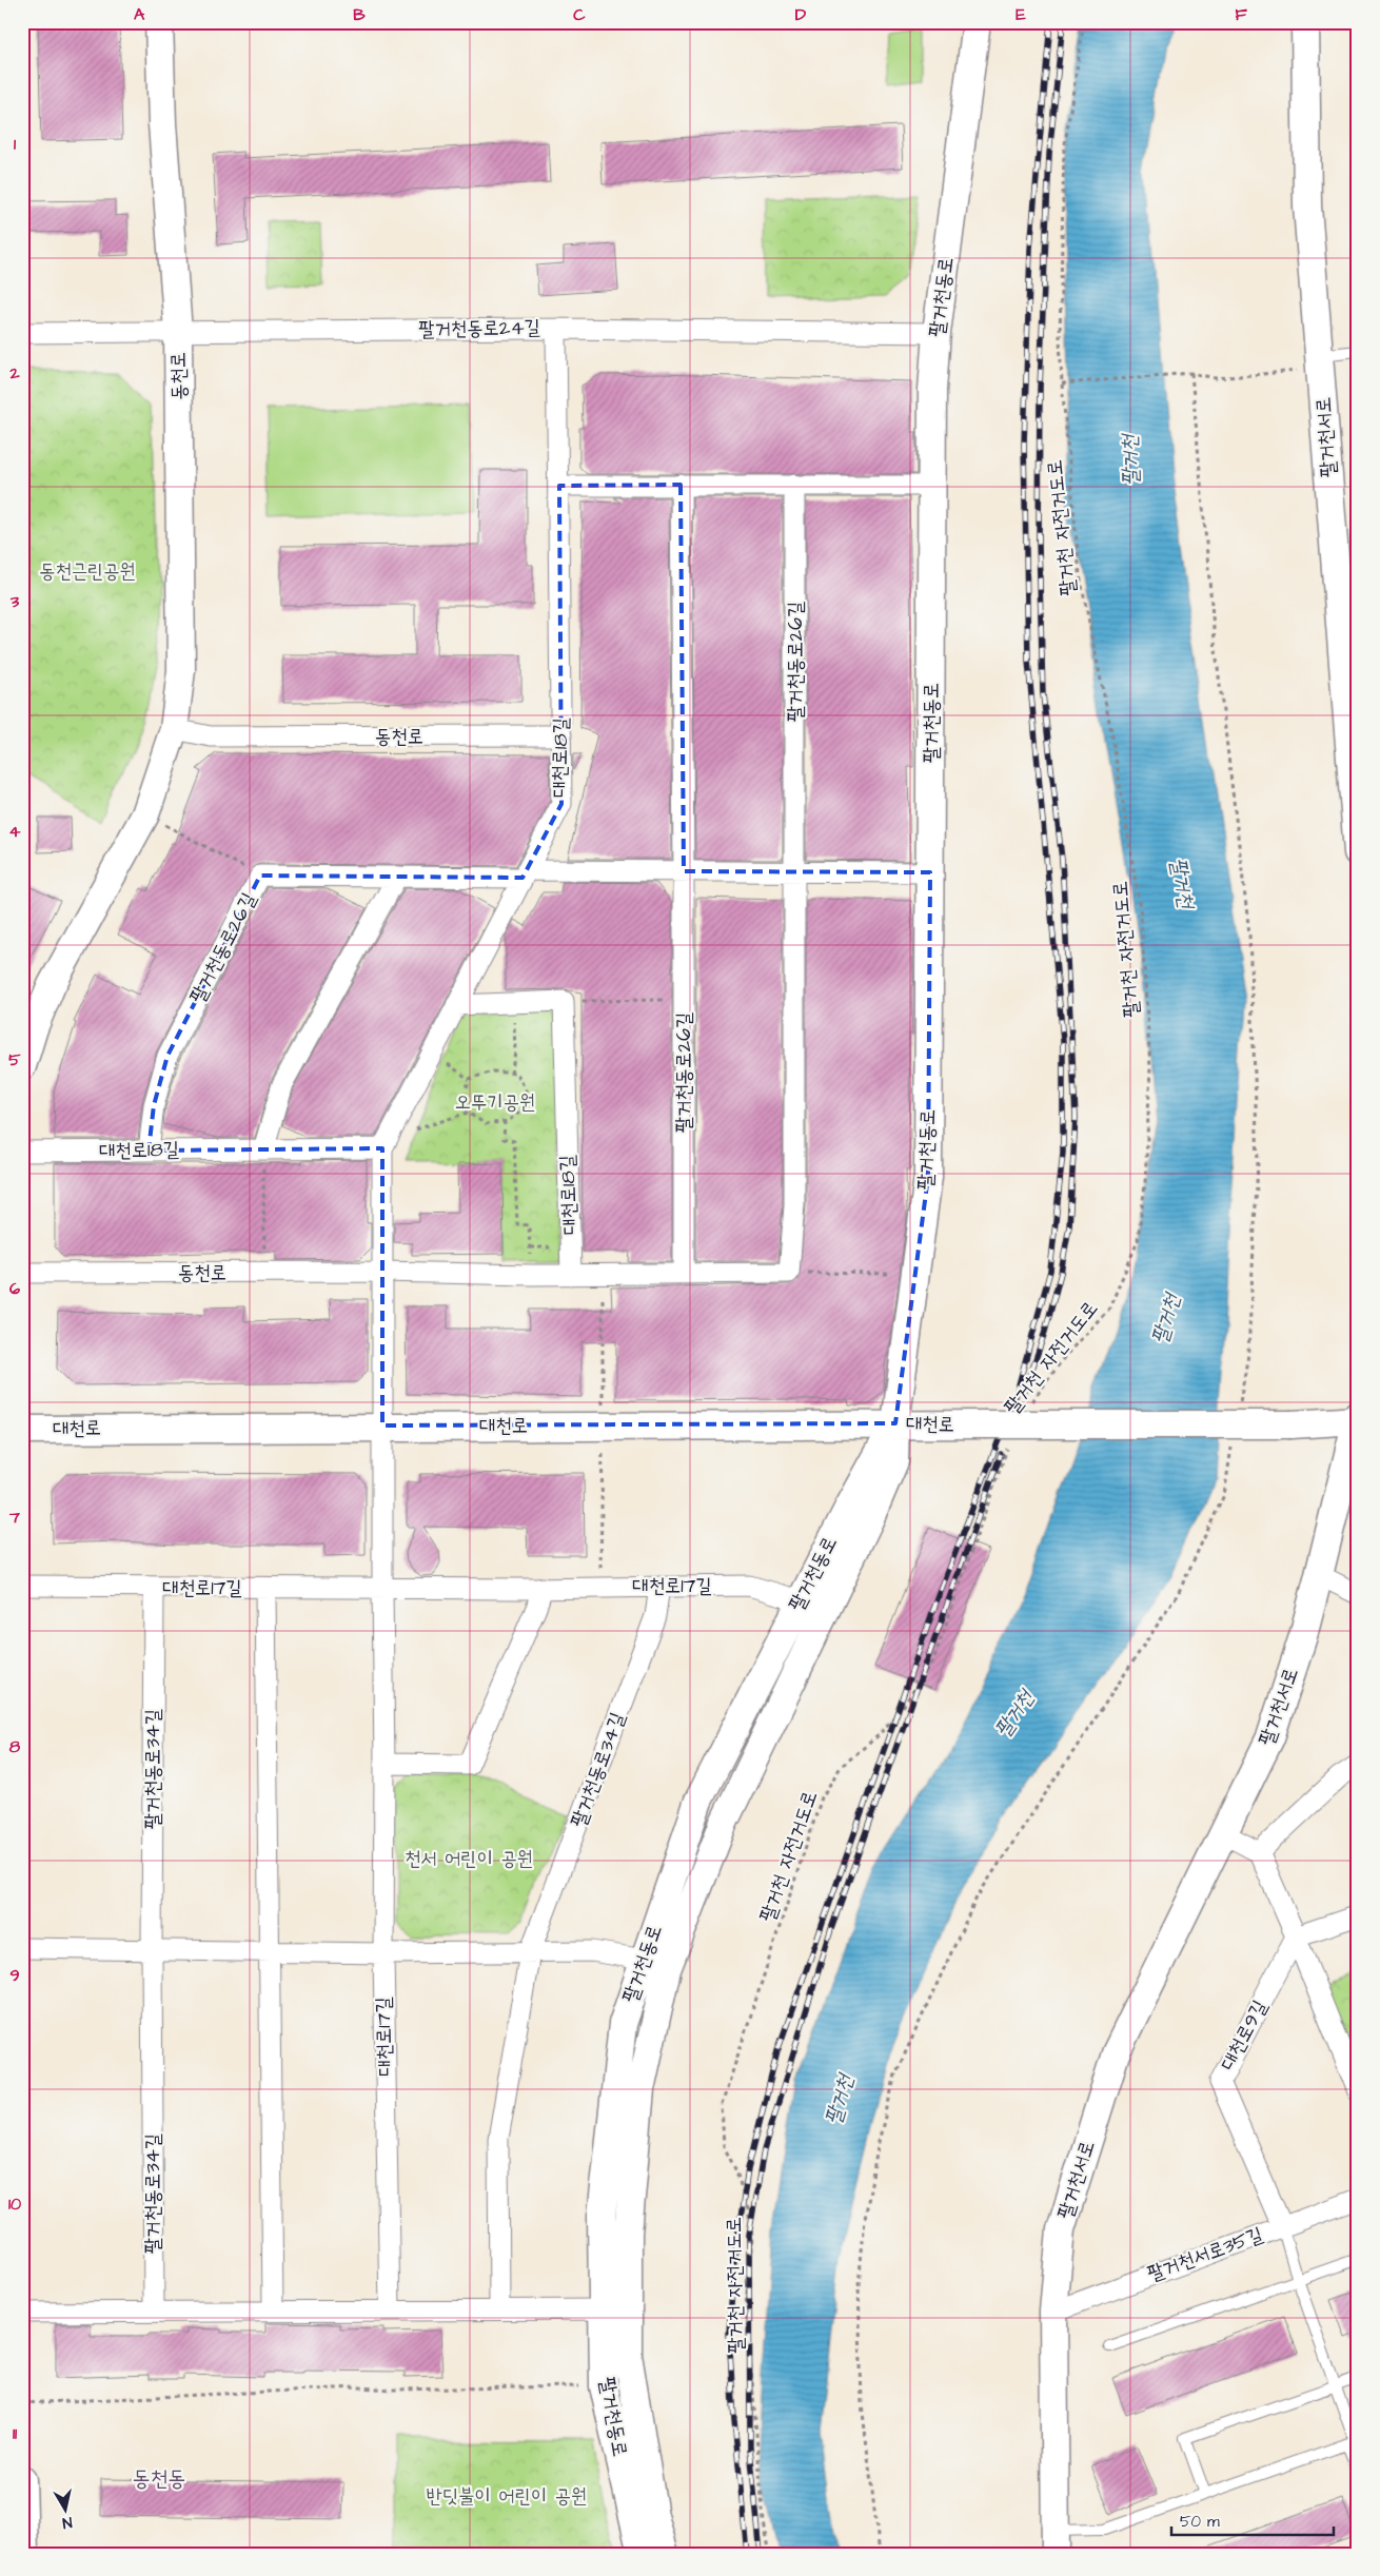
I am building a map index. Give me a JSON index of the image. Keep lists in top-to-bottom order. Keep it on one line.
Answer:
{"streets":{"main road":["팔거천동로","동천로","팔거천서로","대천로"],"street":["팔거천동로24길","팔거천동로26길","대천로18길","대천로17길","팔거천동로34길","대천로9길","팔거천서로35길"],"path":["팔거천 자전거도로"]},"crossings":[["팔거천동로","팔거천동로24길"],["팔거천동로","팔거천동로26길"],["팔거천동로","대천로"],["팔거천동로","대천로17길"],["팔거천동로24길","동천로"],["팔거천동로24길","대천로18길"],["동천로","대천로18길"],["팔거천서로","대천로"],["팔거천서로","팔거천서로35길"],["팔거천동로26길","대천로18길"],["대천로18길","대천로"],["대천로18길","대천로17길"],["대천로","대천로17길"],["대천로17길","팔거천동로34길"],["대천로9길","팔거천서로35길"]],"districts":["동천동"],"water":["팔거천"],"parks":["동천근린공원","오뚜기공원","천서 어린이 공원","반딧불이 어린이 공원"],"scale_bar":"50 m","north":"bottom","grid":{"columns":["A","B","C","D","E","F"],"rows":["1","2","3","4","5","6","7","8","9","10","11"]}}
